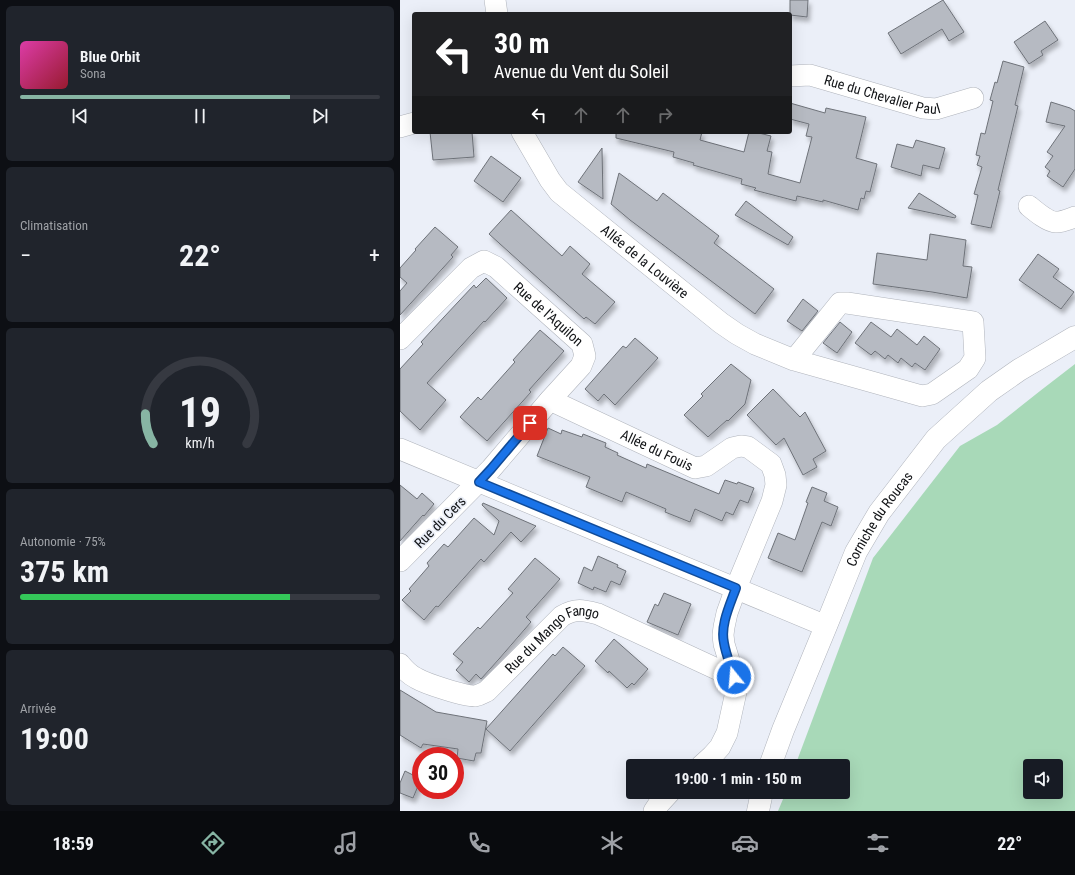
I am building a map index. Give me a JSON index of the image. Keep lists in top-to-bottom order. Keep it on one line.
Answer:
{"streets":{"main road":["Corniche du Roucas"],"street":["Rue du Chevalier Paul","Allée de la Louvière","Rue de l'Aquilon","Allée du Fouis","Rue du Cers","Rue du Mango Fango"]},"crossings":[["Rue de l'Aquilon","Allée du Fouis"],["Rue de l'Aquilon","Rue du Cers"]],"page":{"turn":["30 m","Avenue du Vent du Soleil"],"song":["Blue Orbit","Sona"],"tile":["Climatisation",["Autonomie · 75%","375 km"],["Arrivée","19:00"]],"heat":["−","22°","+"],"limit":"30","trip":"19:00 · 1 min · 150 m","tabs":["18:59","22°"],"gauge":["19","km/h"]}}
